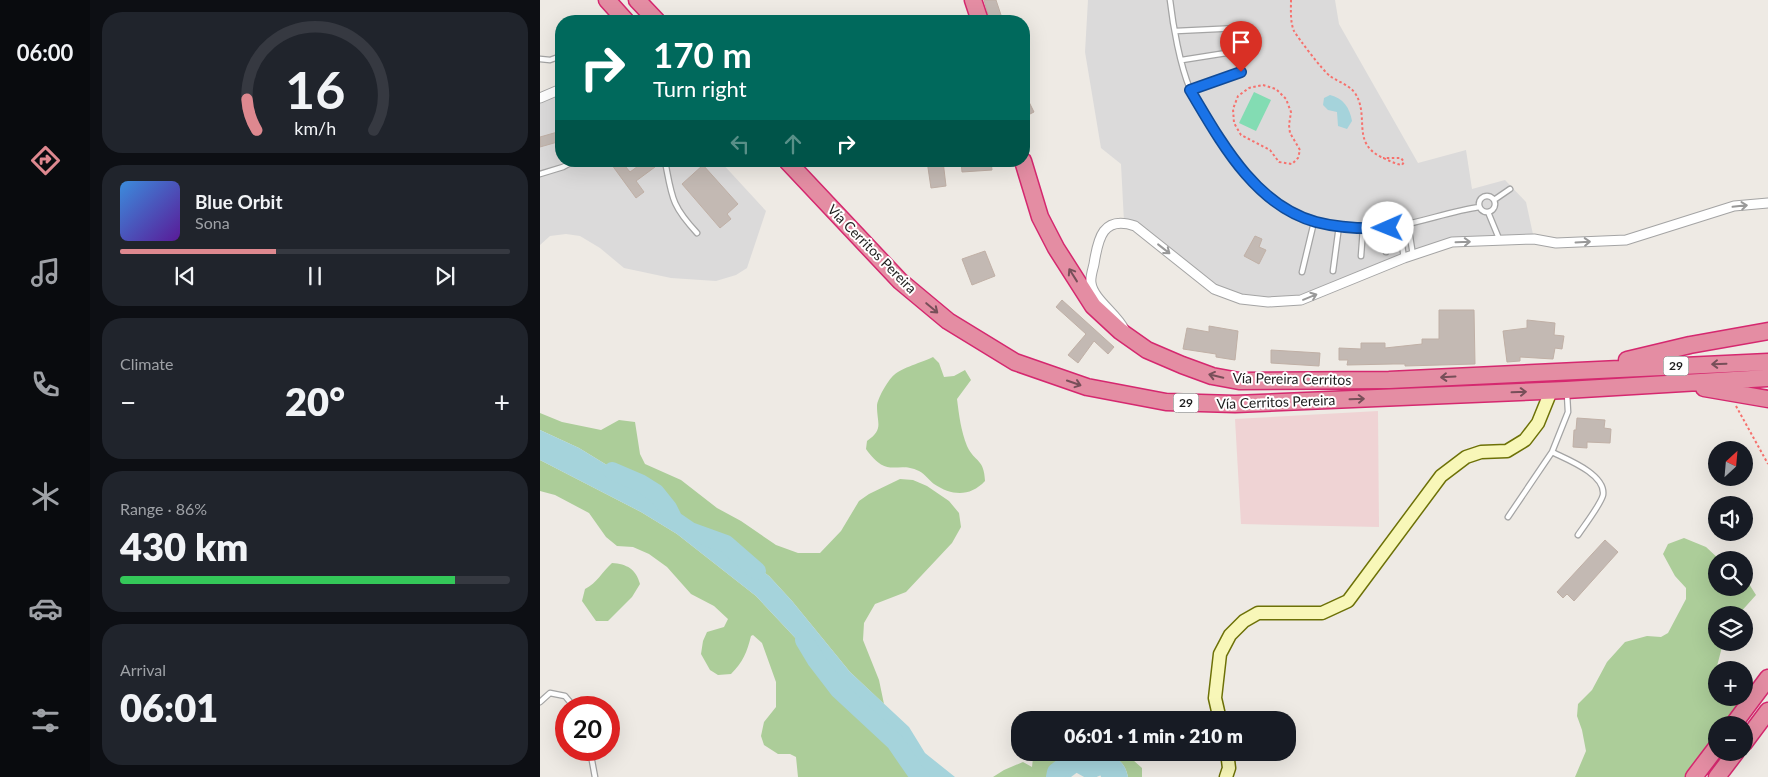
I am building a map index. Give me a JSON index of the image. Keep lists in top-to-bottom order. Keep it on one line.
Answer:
{"streets":{"highway":["Vía Cerritos Pereira","29","Vía Pereira Cerritos"]},"crossings":[["Vía Cerritos Pereira","29"],["29","Vía Pereira Cerritos"]],"one_way":["Vía Cerritos Pereira","Vía Pereira Cerritos"],"north":"top right","page":{"tabs":"06:00","turn":["170 m","Turn right"],"song":["Blue Orbit","Sona"],"tile":["Climate",["Range · 86%","430 km"],["Arrival","06:01"]],"heat":["−","20°","+"],"map_buttons":["+","−"],"limit":"20","trip":"06:01 · 1 min · 210 m","gauge":["16","km/h"]}}
